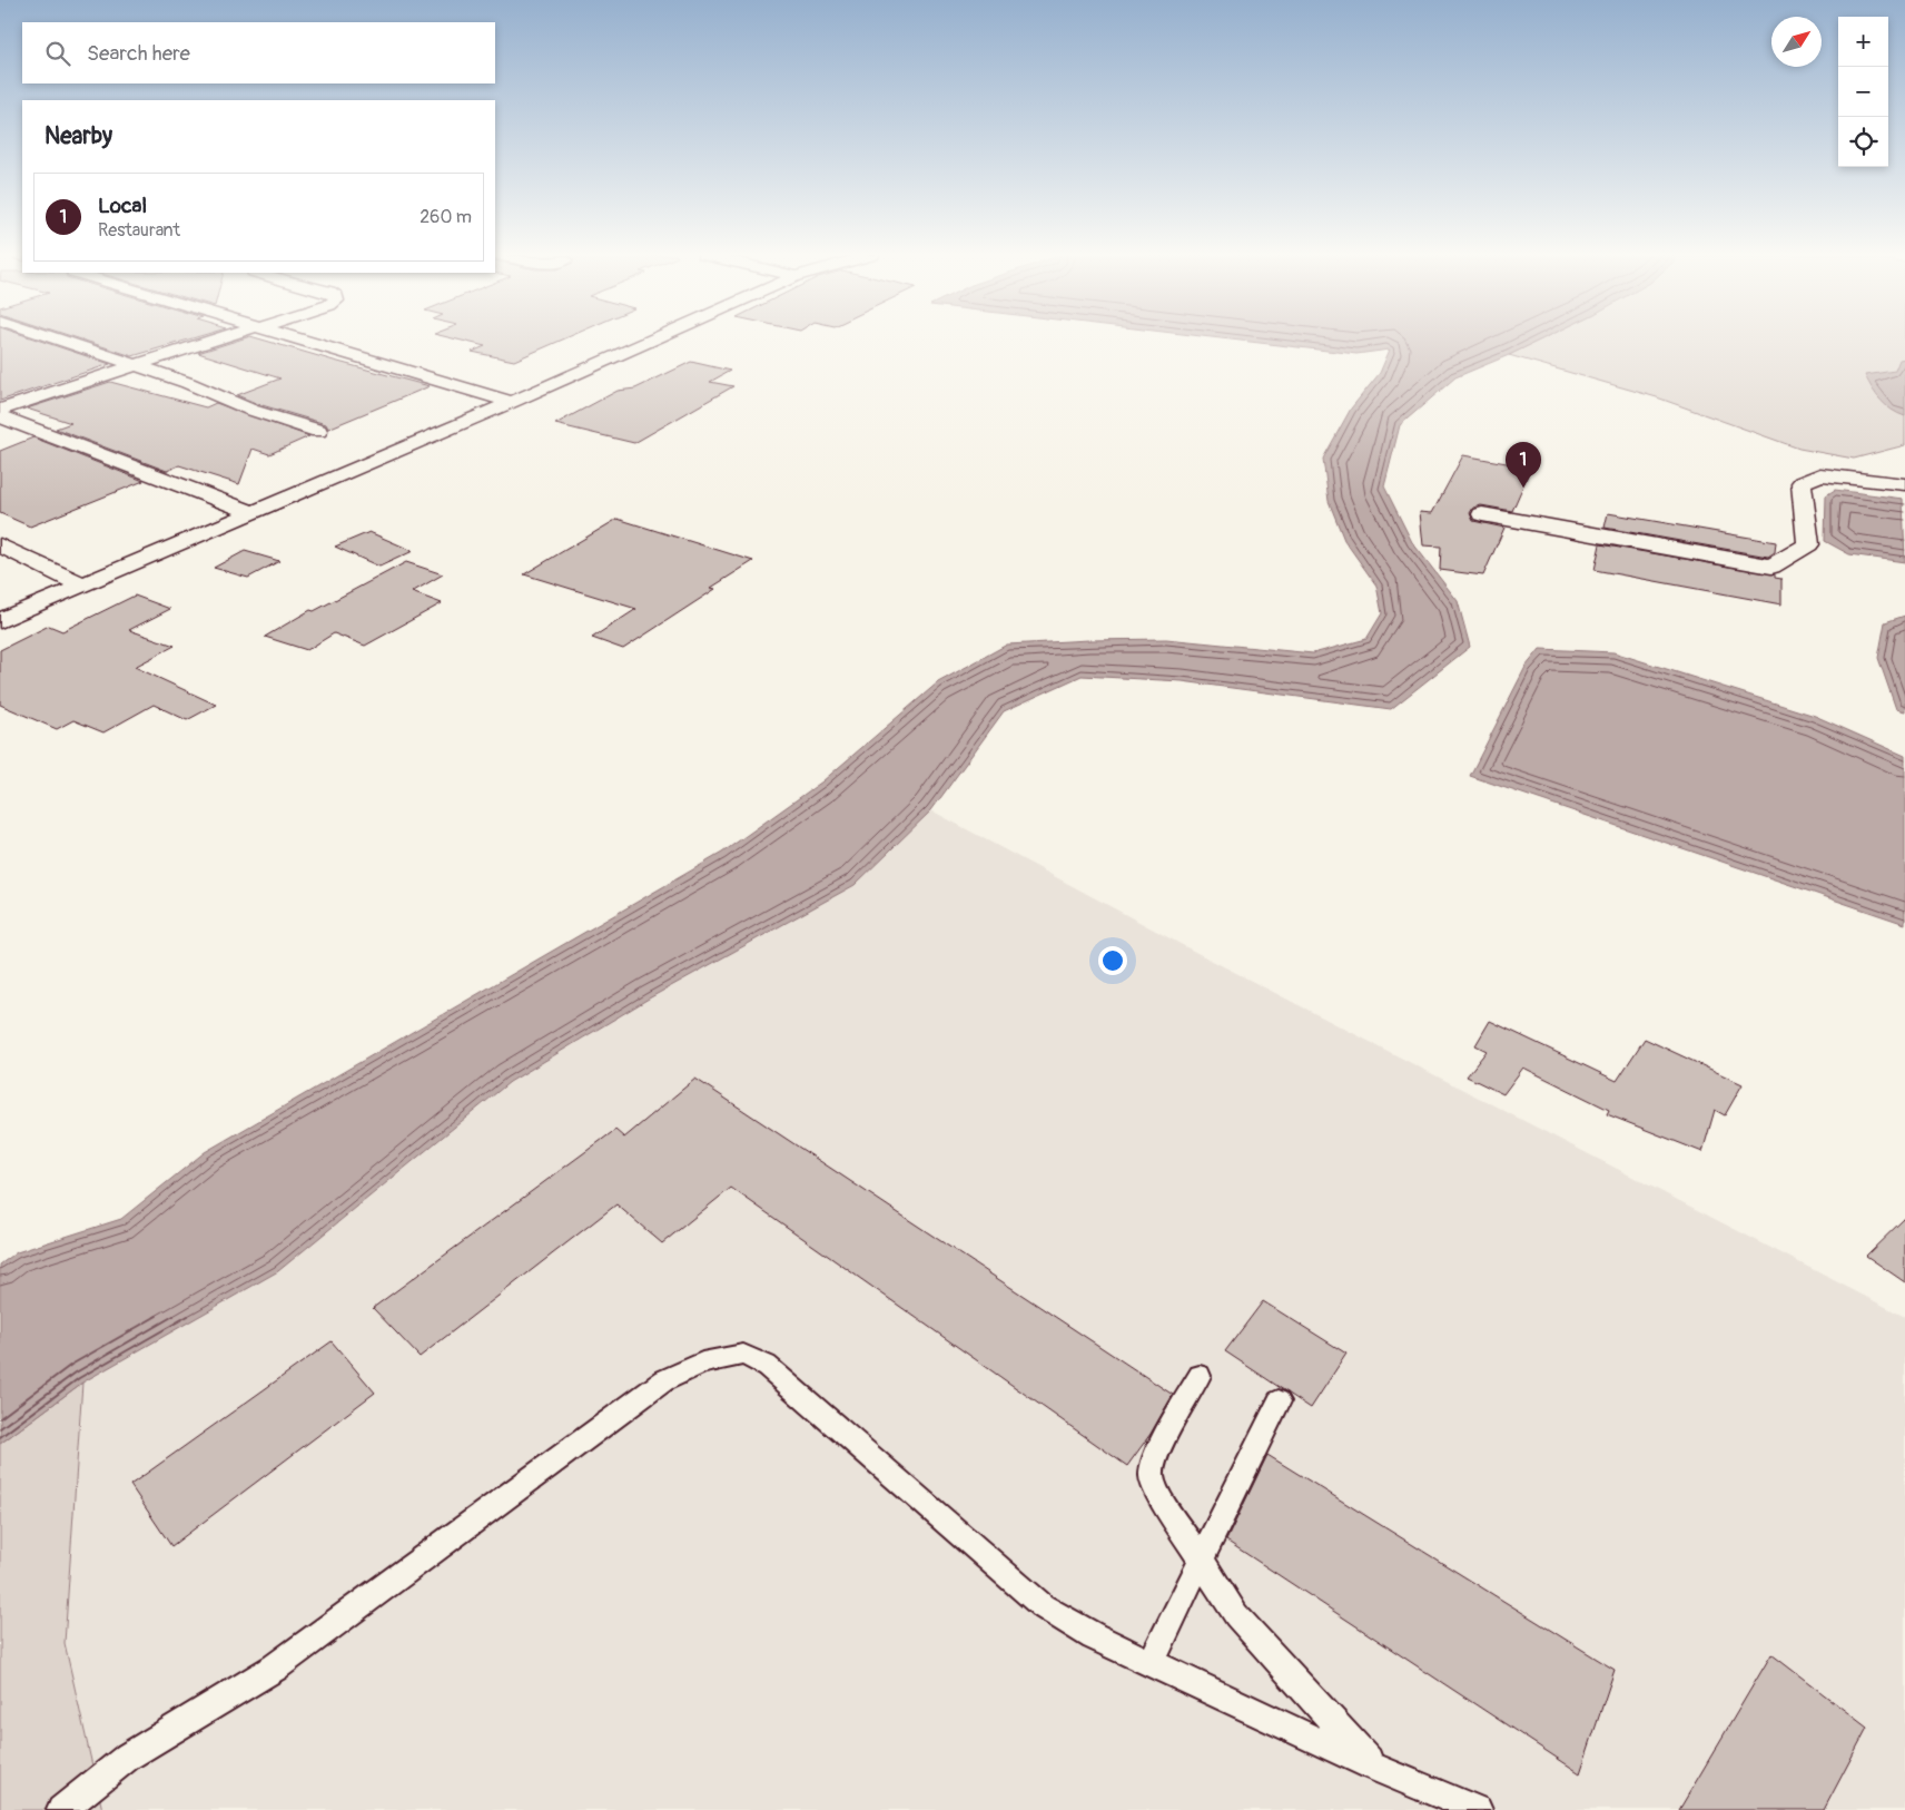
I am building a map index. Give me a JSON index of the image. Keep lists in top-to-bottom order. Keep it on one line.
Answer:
{"north":"top right","page":{"map_buttons":["+","−"],"search":"Search here","heading":"Nearby","list":[{"mark":"1","name":"Local","note":"Restaurant","value":"260 m"}],"pins":"1"}}
